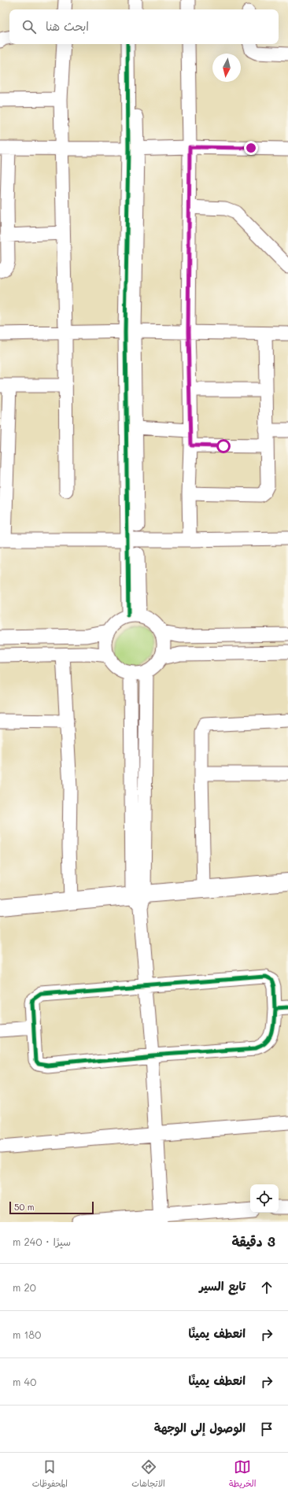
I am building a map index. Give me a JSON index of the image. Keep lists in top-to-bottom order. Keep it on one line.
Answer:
{"scale_bar":"50 m","north":"bottom","page":{"search":"ابحث هنا","scale":"50 m","heading":["3 دقيقة","سيرًا · 240 m"],"list":[["تابع السير","20 m"],["انعطف يمينًا","180 m"],["انعطف يمينًا","40 m"],"الوصول إلى الوجهة"],"nav":["الخريطة","الاتجاهات","المحفوظات"]}}
